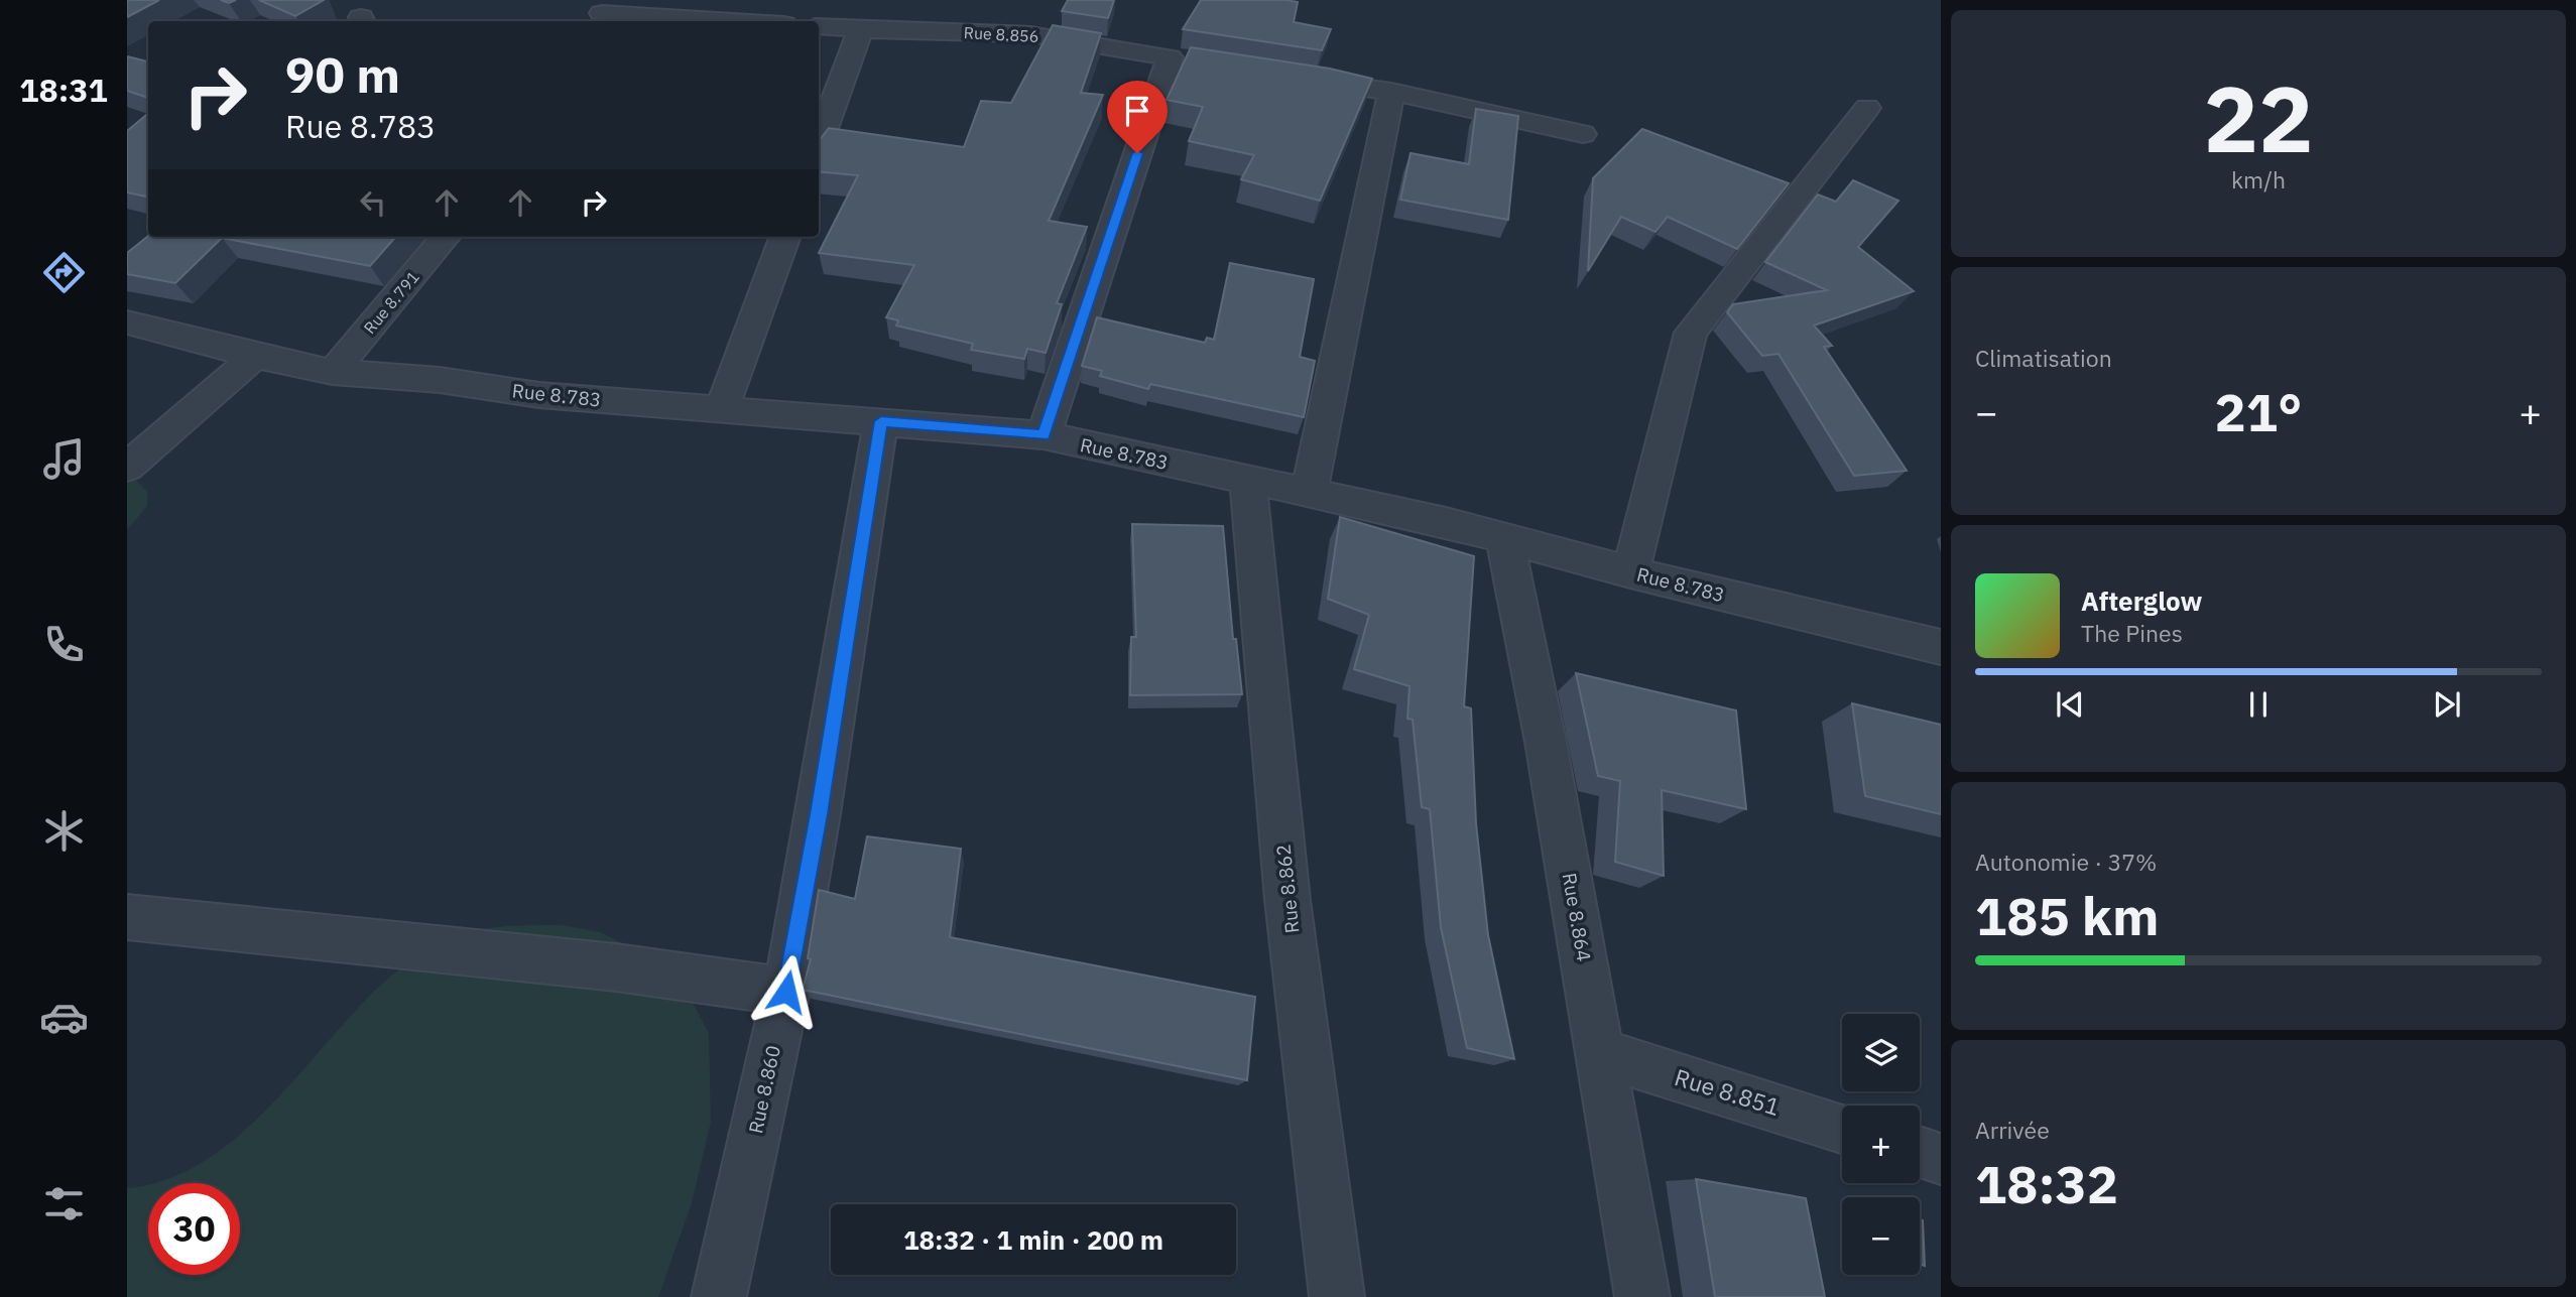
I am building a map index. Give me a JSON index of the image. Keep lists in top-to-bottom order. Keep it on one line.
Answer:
{"streets":{"street":["Rue 8.856","Rue 8.791","Rue 8.783","Rue 8.862","Rue 8.864","Rue 8.860","Rue 8.851"]},"crossings":[["Rue 8.791","Rue 8.783"],["Rue 8.783","Rue 8.862"],["Rue 8.783","Rue 8.864"],["Rue 8.783","Rue 8.860"],["Rue 8.864","Rue 8.851"]],"page":{"tabs":"18:31","tile":[["22","km/h"],"Climatisation",["Autonomie · 37%","185 km"],["Arrivée","18:32"]],"turn":["90 m","Rue 8.783"],"heat":["−","21°","+"],"song":["Afterglow","The Pines"],"map_buttons":["+","−"],"limit":"30","trip":"18:32 · 1 min · 200 m"}}
